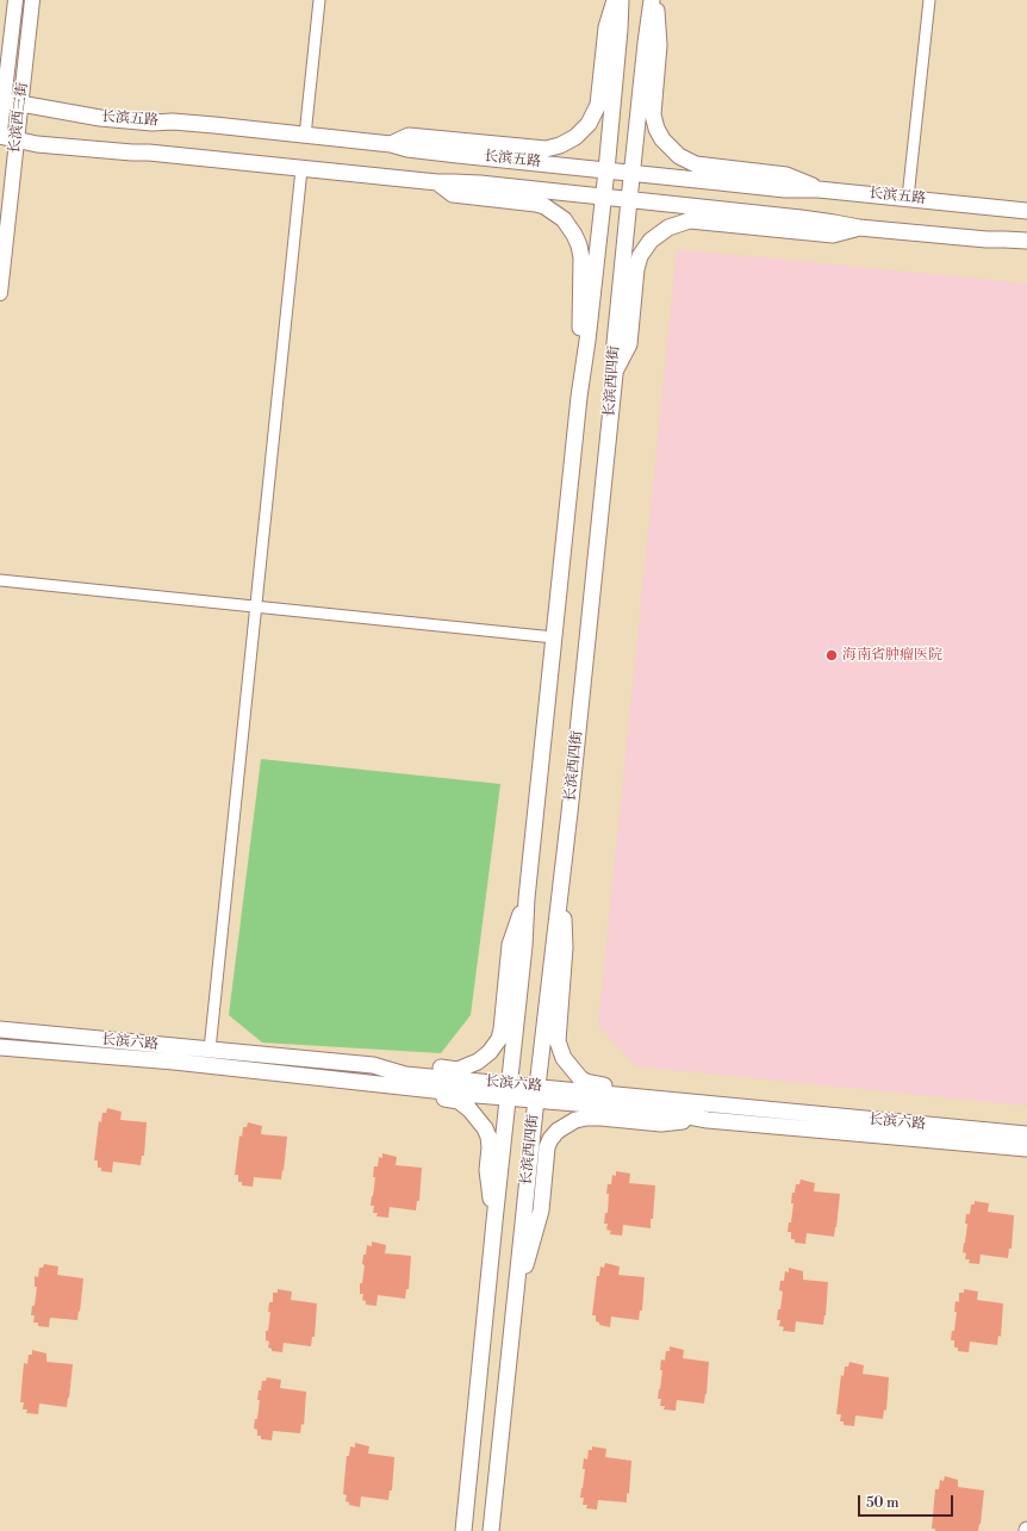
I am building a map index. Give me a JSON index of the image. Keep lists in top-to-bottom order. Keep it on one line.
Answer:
{"streets":{"main road":["长滨五路","长滨西四街","长滨六路"],"street":["长滨西三街"]},"crossings":[["长滨西三街","长滨五路"],["长滨五路","长滨西四街"],["长滨西四街","长滨六路"]],"places":["海南省肿瘤医院"],"scale_bar":"50 m"}
